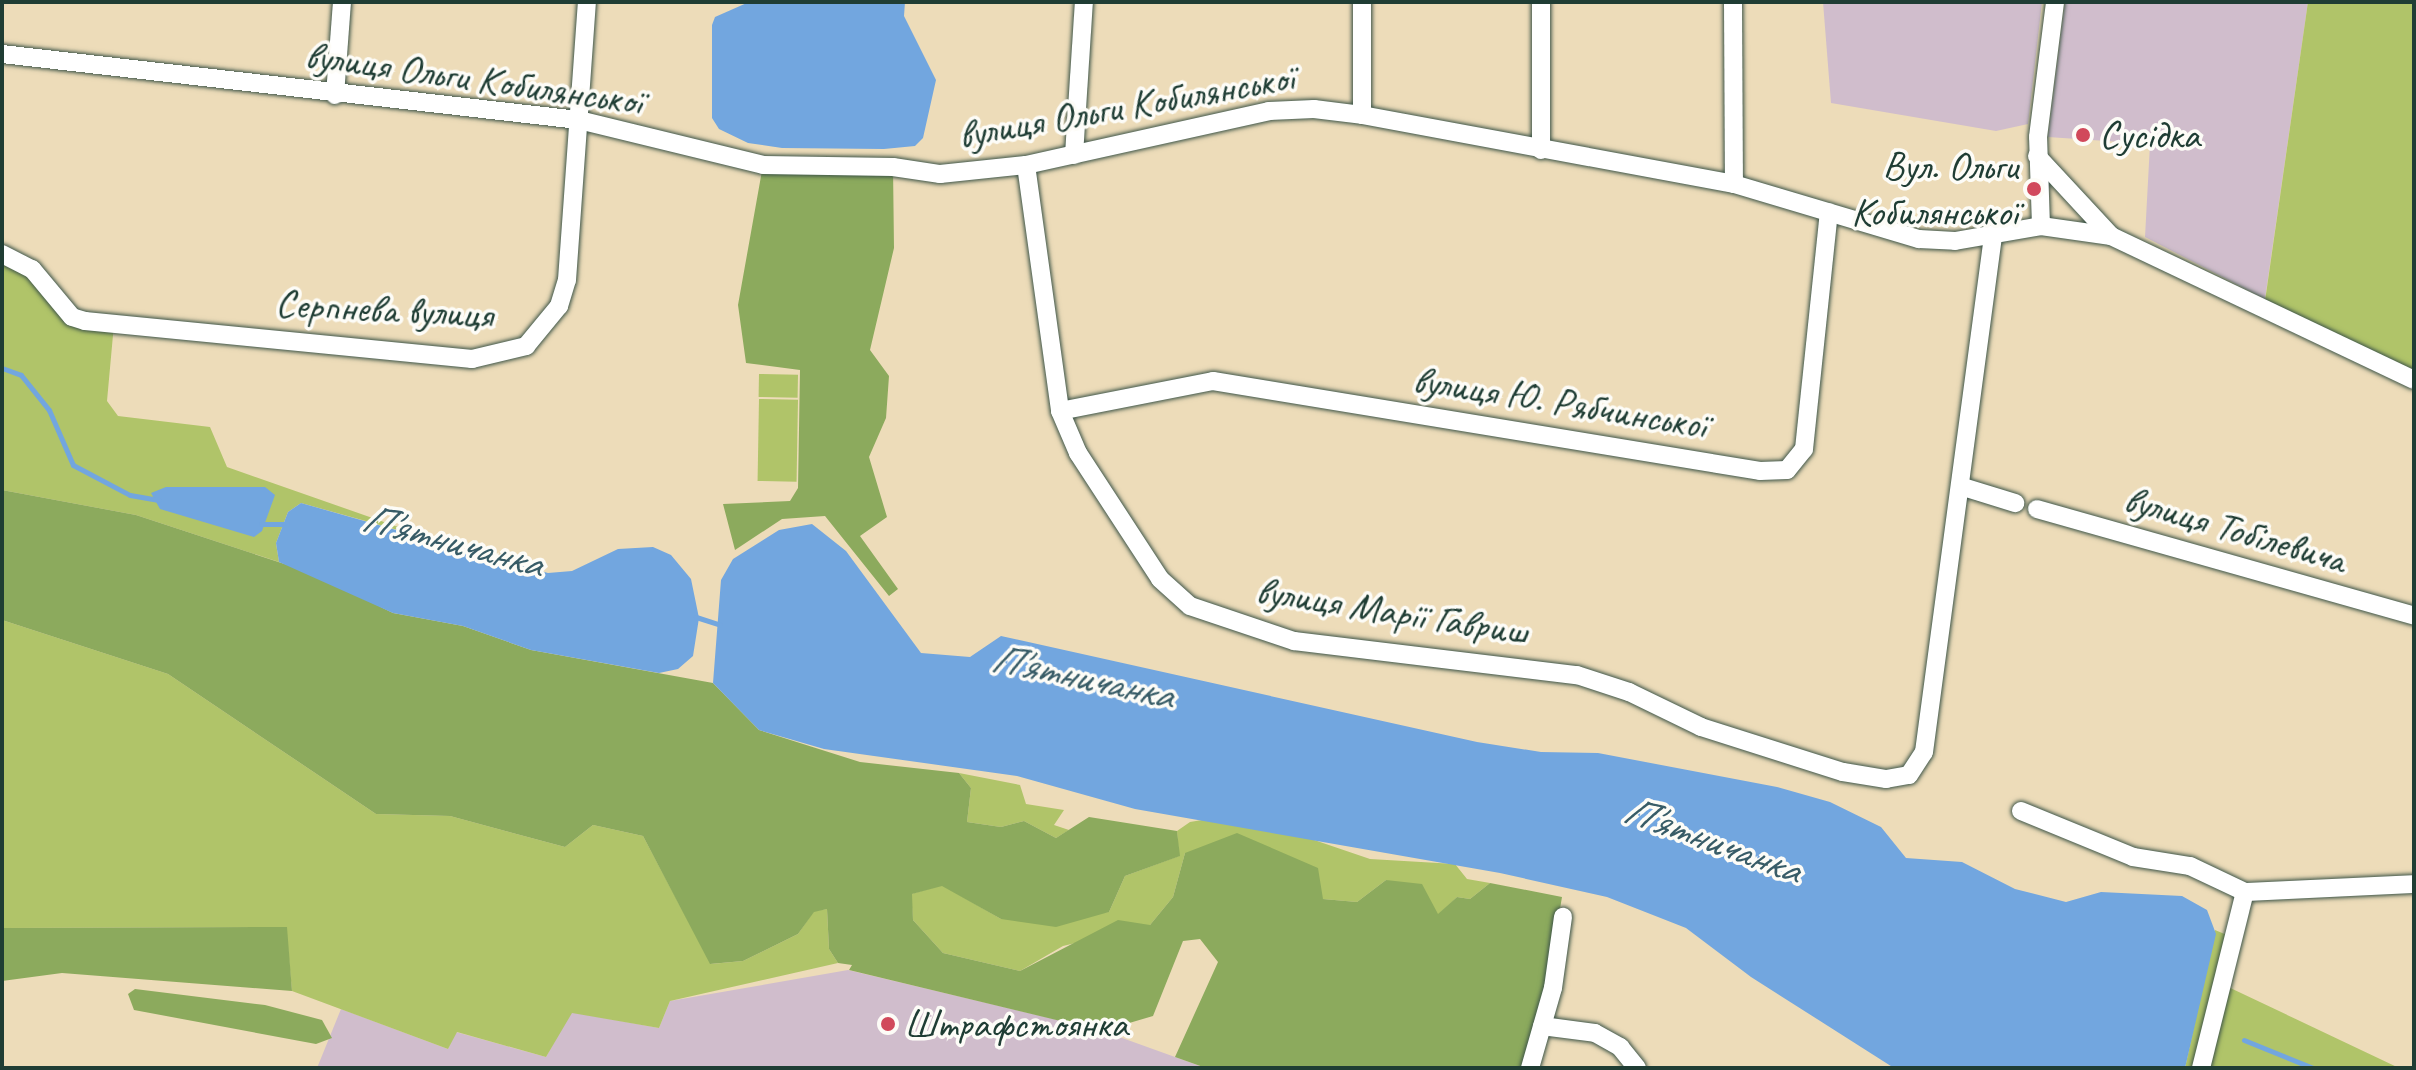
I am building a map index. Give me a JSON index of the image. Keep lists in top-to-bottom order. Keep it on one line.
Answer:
{"streets":{"street":["вулиця Ольги Кобилянської","Серпнева вулиця","вулиця Ю. Рябчинської","вулиця Тобілевича","вулиця Марії Гавриш"]},"crossings":[["вулиця Ольги Кобилянської","Серпнева вулиця"],["вулиця Ольги Кобилянської","вулиця Ю. Рябчинської"],["вулиця Ольги Кобилянської","вулиця Марії Гавриш"],["вулиця Ю. Рябчинської","вулиця Марії Гавриш"]],"water":["П'ятничанка"],"places":["Сусідка","Вул. Ольги Кобилянської","Штрафстоянка"]}
